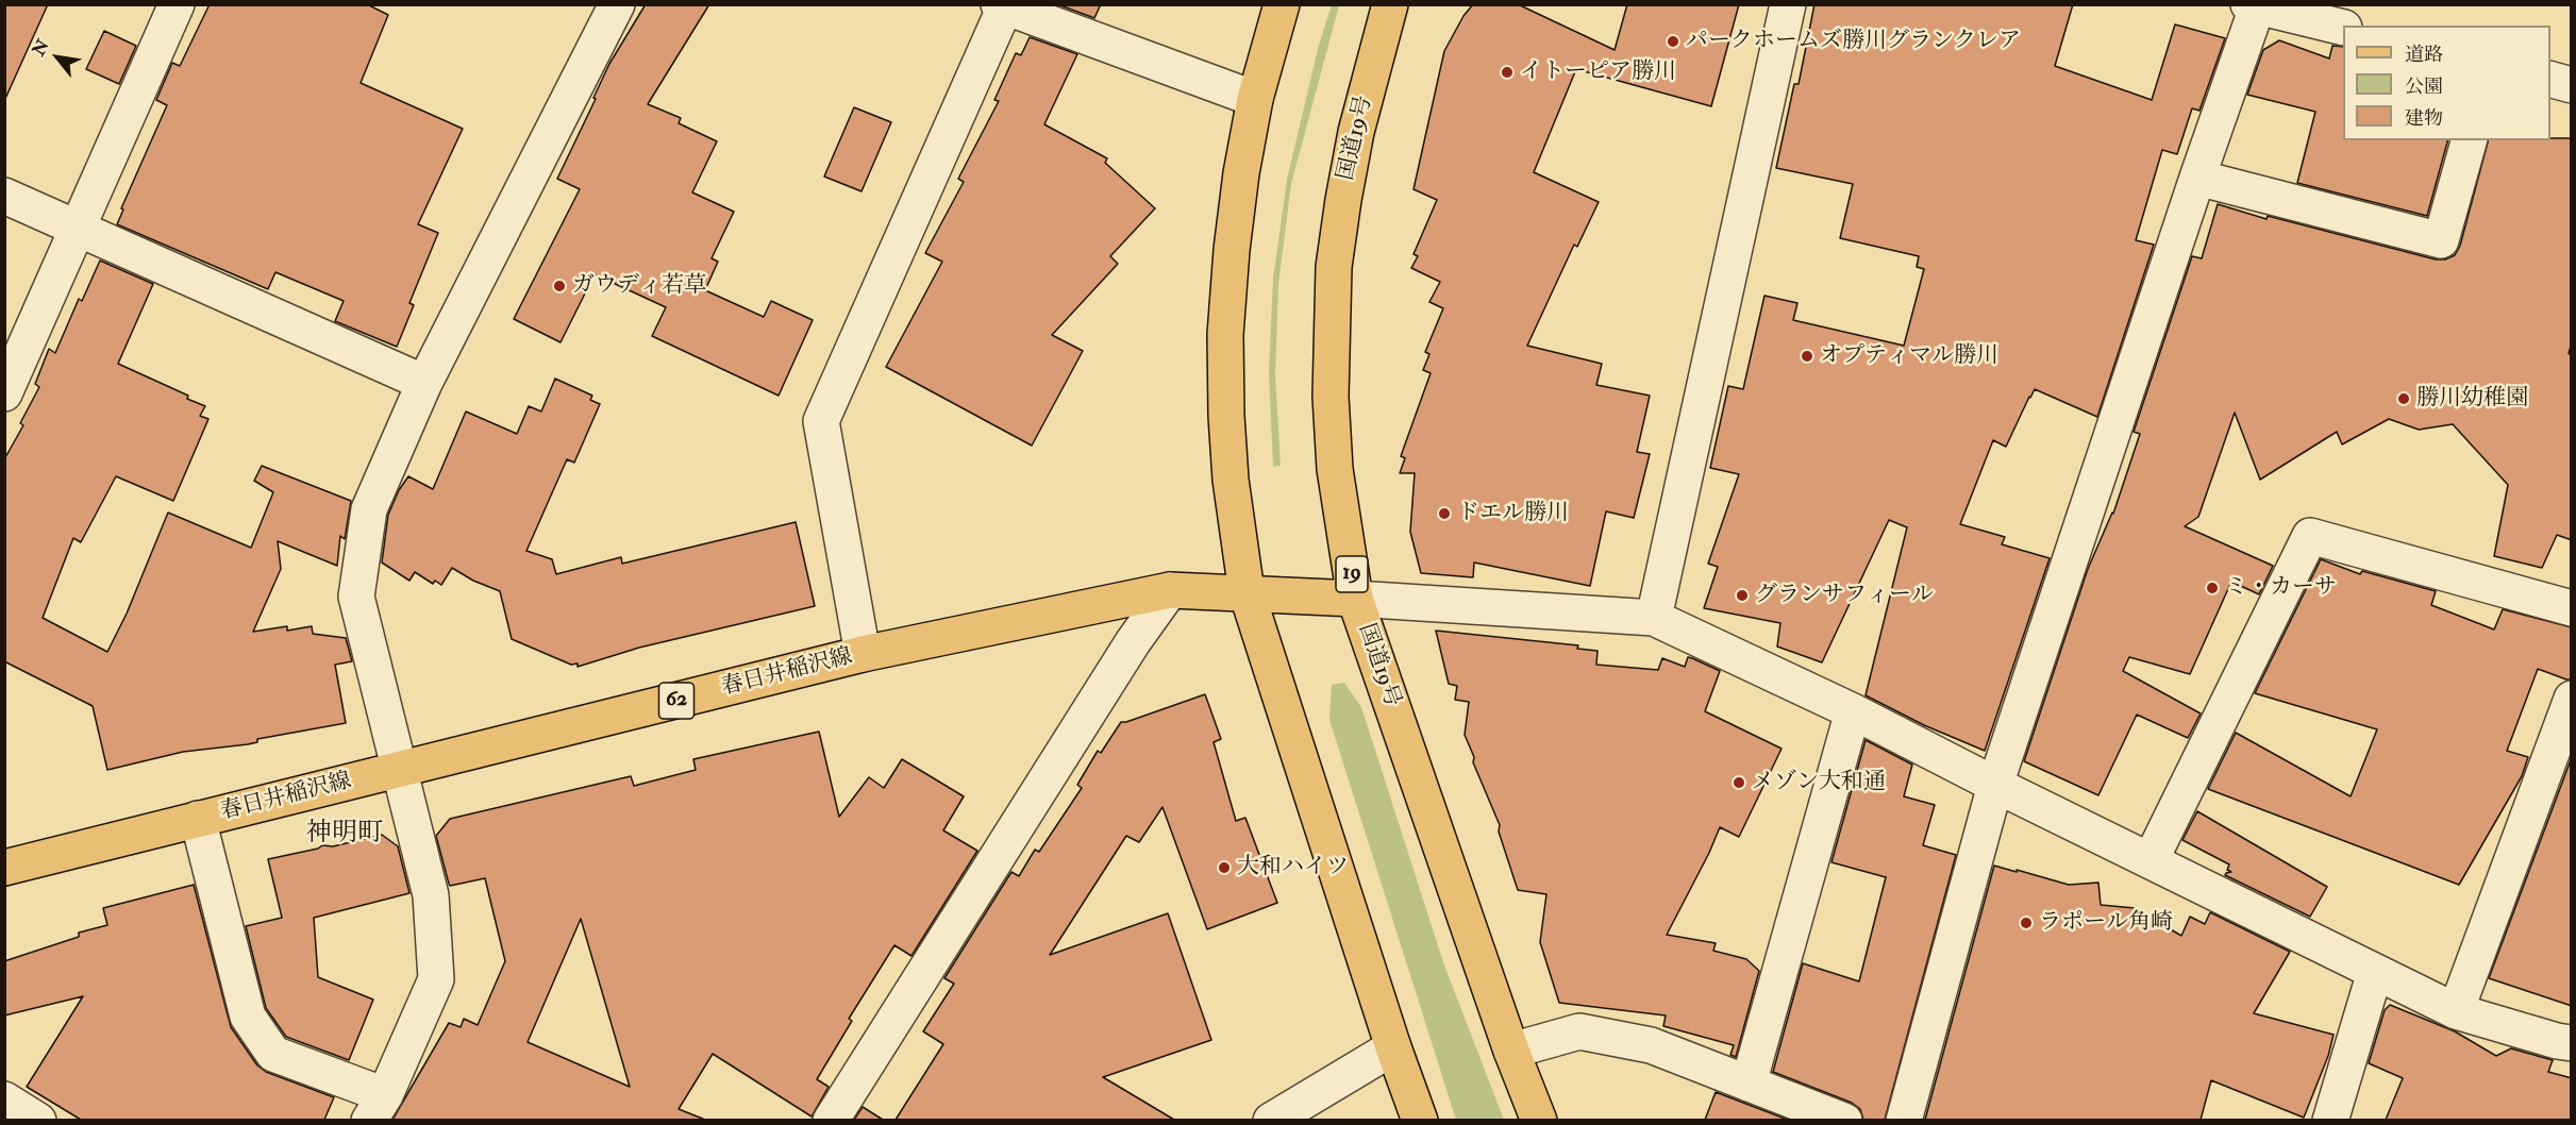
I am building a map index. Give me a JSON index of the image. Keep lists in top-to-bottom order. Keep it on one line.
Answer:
{"streets":{"main road":["国道19号","19","春日井稲沢線","62"]},"crossings":[["国道19号","春日井稲沢線"]],"districts":["神明町"],"places":["パークホームズ勝川グランクレア","イトーピア勝川","ガウディ若草","オプティマル勝川","勝川幼稚園","ドエル勝川","ミ・カーサ","グランサフィール","メゾン大和通","大和ハイツ","ラポール角崎"],"legend":["道路","公園","建物"],"north":"top left"}
